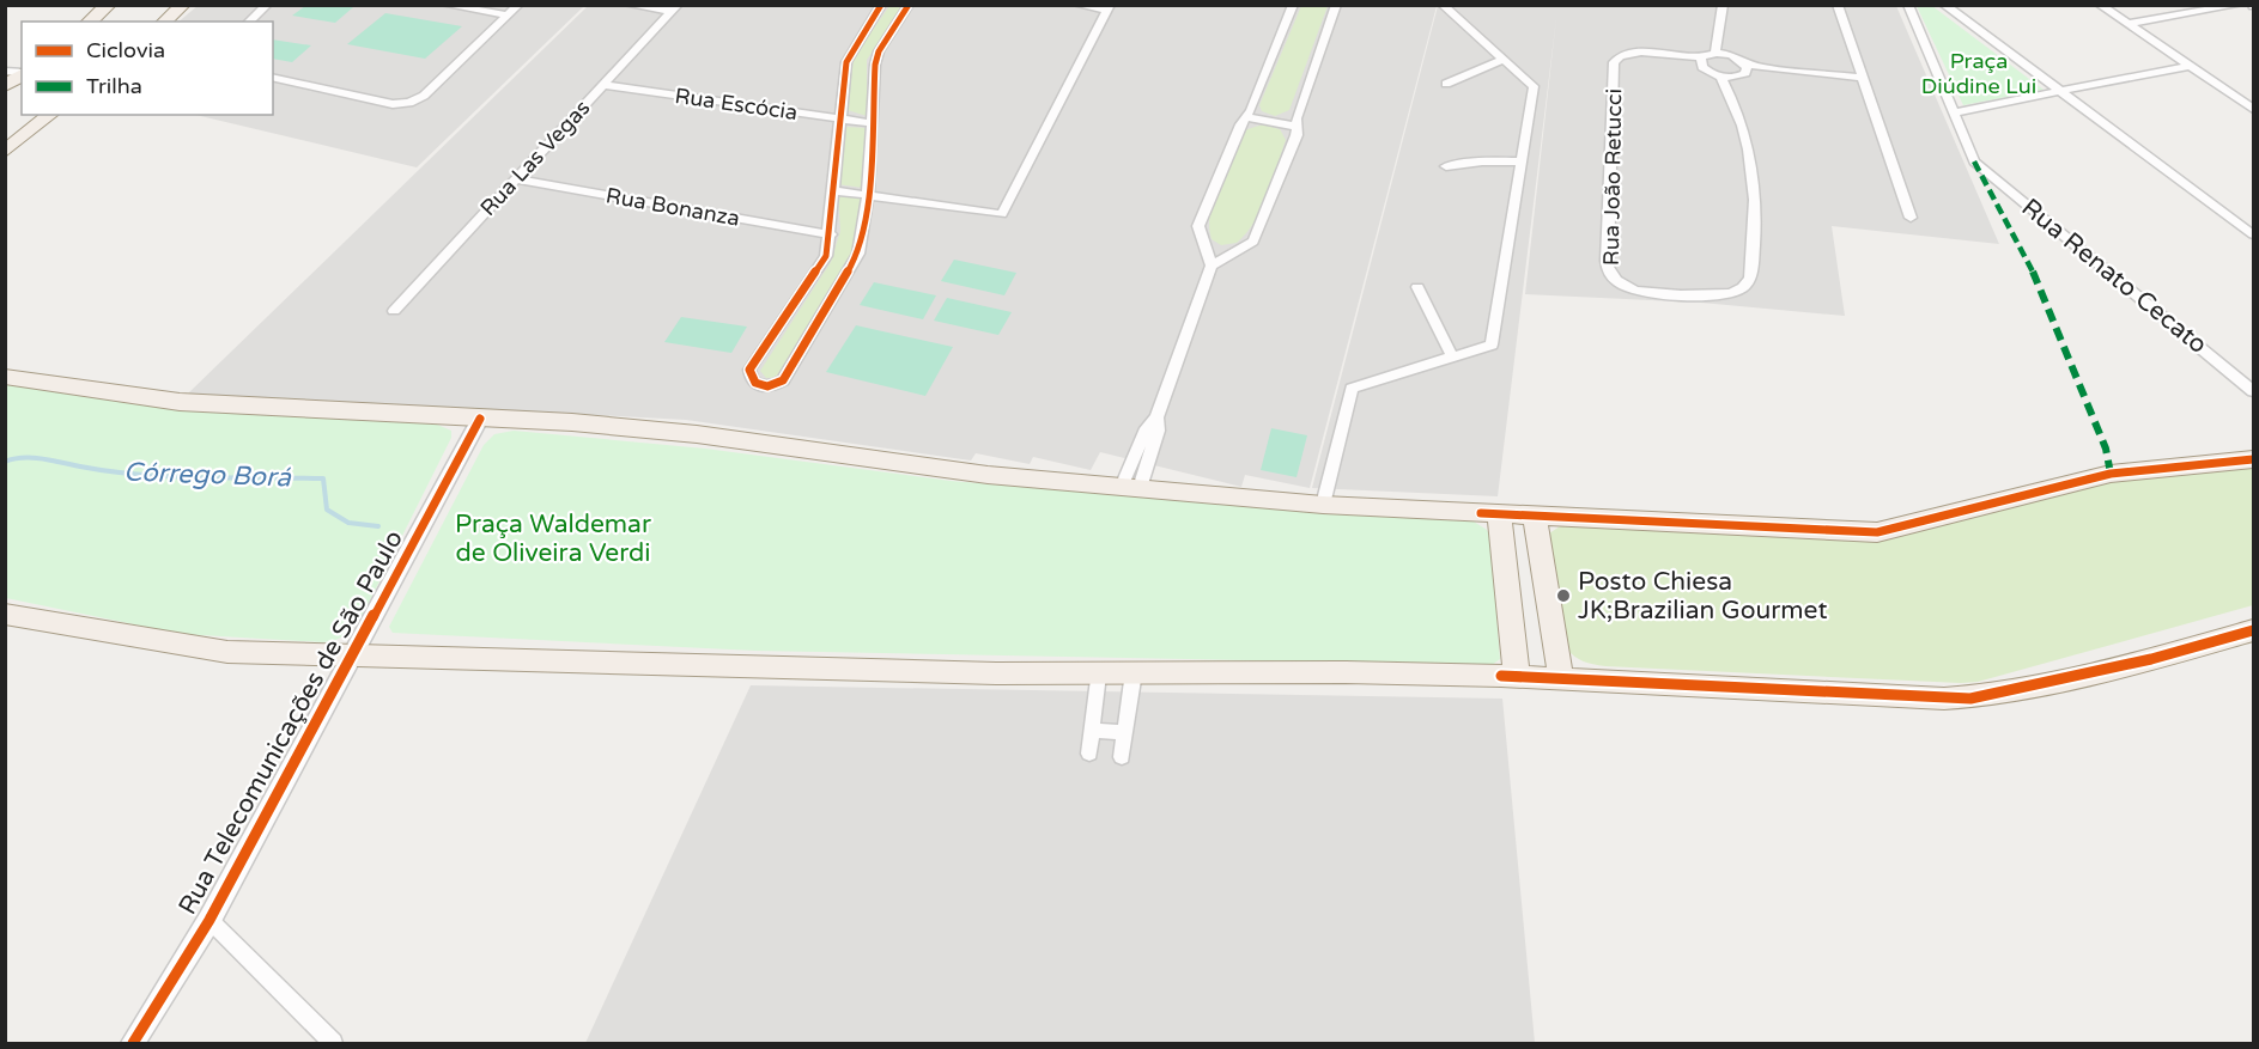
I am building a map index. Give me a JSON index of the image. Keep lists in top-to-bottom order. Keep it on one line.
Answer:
{"streets":{"street":["Rua Escócia","Rua Las Vegas","Rua João Retucci","Rua Bonanza","Rua Renato Cecato","Rua Telecomunicações de São Paulo"]},"crossings":[["Rua Escócia","Rua Las Vegas"],["Rua Las Vegas","Rua Bonanza"]],"water":["Córrego Borá"],"parks":["Praça Diúdine Lui","Praça Waldemar de Oliveira Verdi"],"places":["Posto Chiesa JK;Brazilian Gourmet"],"legend":["Ciclovia","Trilha"]}
